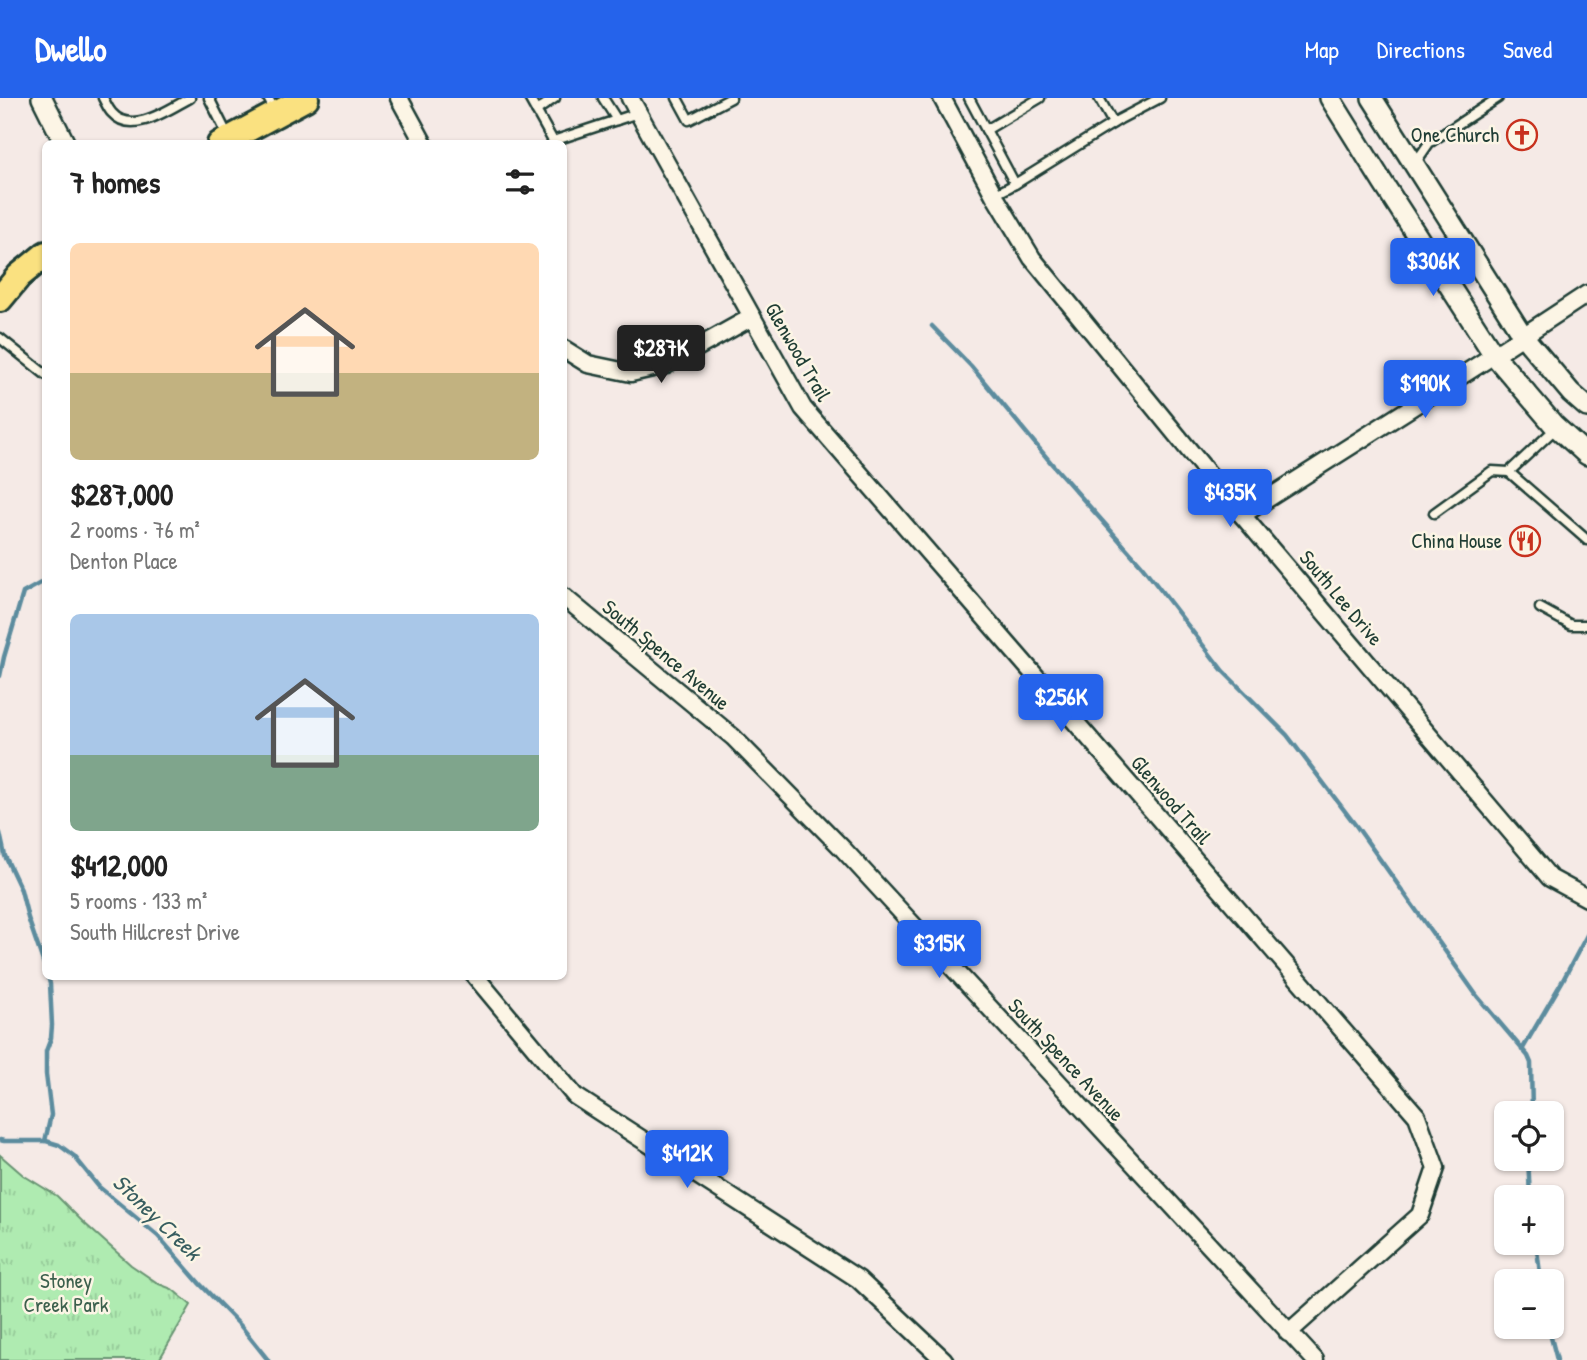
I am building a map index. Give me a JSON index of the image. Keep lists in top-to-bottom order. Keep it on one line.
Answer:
{"streets":{"street":["Glenwood Trail","South Lee Drive","South Spence Avenue"]},"crossings":[["Glenwood Trail","South Spence Avenue"]],"water":["Stoney Creek"],"parks":["Stoney Creek Park"],"places":{"church":["One Church"],"restaurant":["China House"]},"page":{"header":"Dwello","nav":["Map","Directions","Saved"],"heading":"7 homes","list":[{"name":"$287,000","note":"2 rooms · 76 m² · Denton Place"},{"name":"$412,000","note":"5 rooms · 133 m² · South Hillcrest Drive"}],"price":["$306K","$287K","$190K","$435K","$256K","$315K","$412K"],"map_buttons":["+","−"]}}
